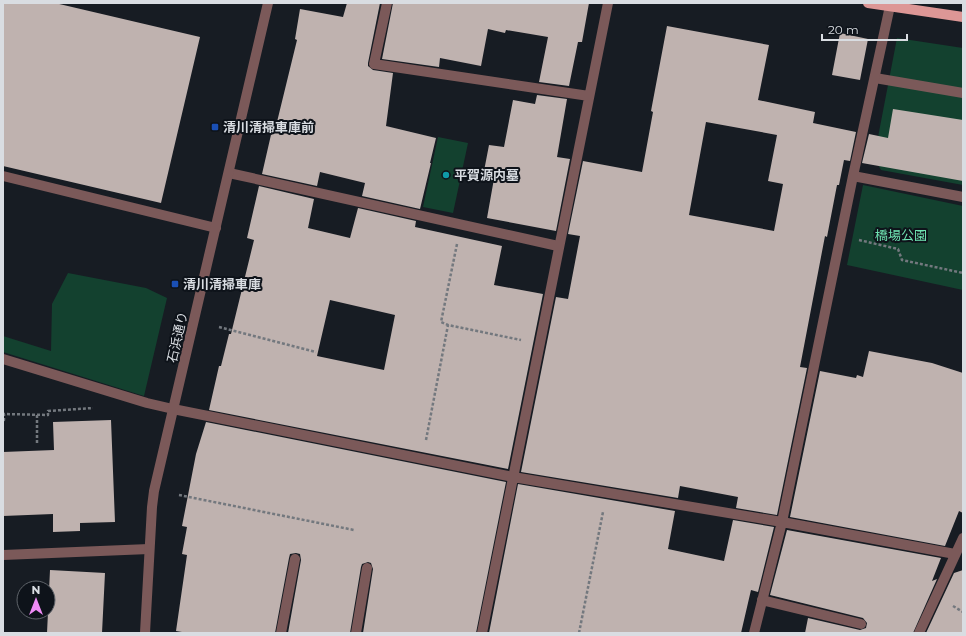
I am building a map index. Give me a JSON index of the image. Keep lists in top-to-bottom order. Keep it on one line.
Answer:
{"streets":{"street":["石浜通り"]},"parks":["橋場公園"],"places":{"transit":["清川清掃車庫前","清川清掃車庫"],"other":["平賀源内墓"]},"scale_bar":"20 m","north":"top"}
